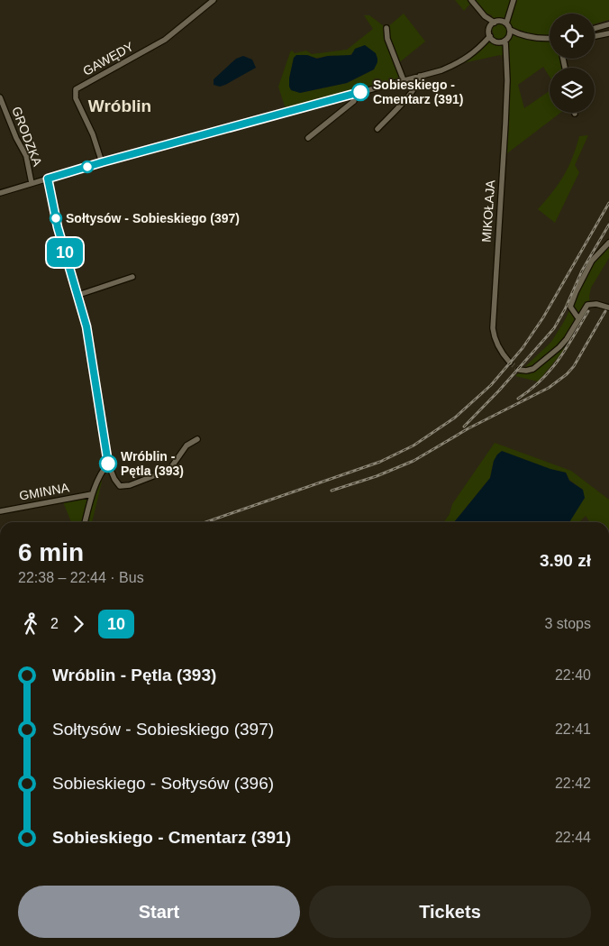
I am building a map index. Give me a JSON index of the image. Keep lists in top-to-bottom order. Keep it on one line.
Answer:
{"streets":{"street":["GAWĘDY","GRODZKA","MIKOŁAJA","GMINNA"]},"districts":["Wróblin"],"places":["Sobieskiego - Cmentarz (391)","Sołtysów - Sobieskiego (397)","Wróblin - Pętla (393)"],"lines":["bus line 10"],"page":{"on_map":"10","heading":["6 min","22:38 – 22:44 · Bus","3.90 zł"],"legs":["2","10","3 stops"],"list":[{"name":"Wróblin - Pętla (393)","value":"22:40"},{"name":"Sołtysów - Sobieskiego (397)","value":"22:41"},{"name":"Sobieskiego - Sołtysów (396)","value":"22:42"},{"name":"Sobieskiego - Cmentarz (391)","value":"22:44"}],"buttons":["Start","Tickets"]}}
